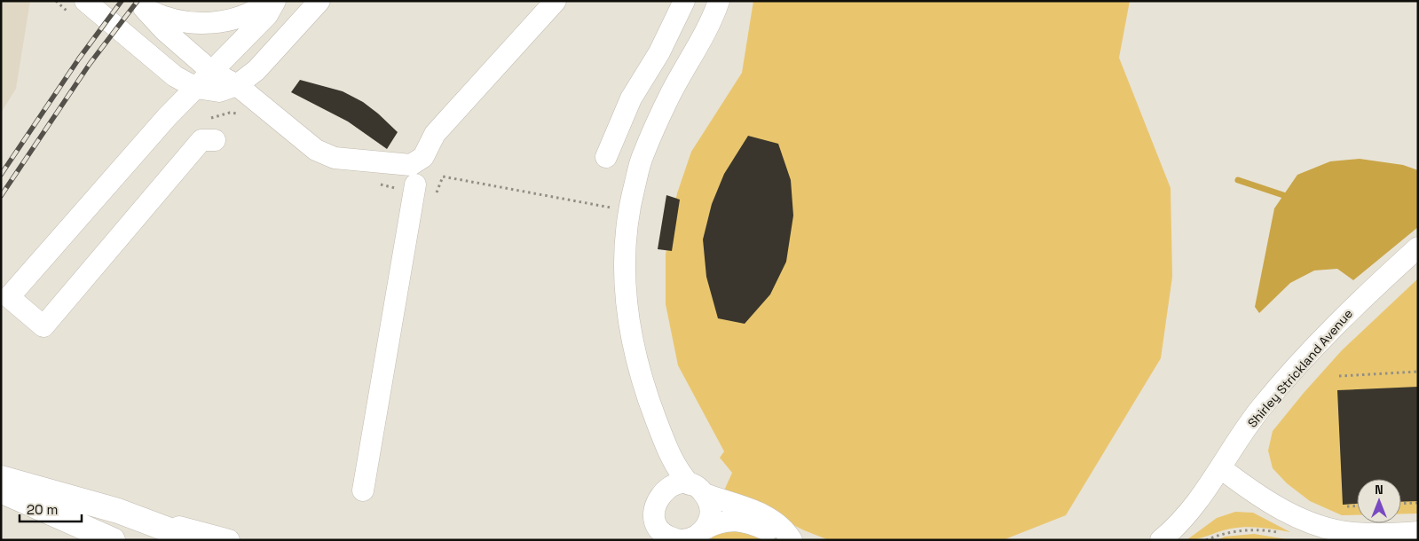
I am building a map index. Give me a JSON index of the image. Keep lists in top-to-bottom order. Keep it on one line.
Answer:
{"streets":{"street":["Shirley Strickland Avenue"]},"scale_bar":"20 m","north":"top"}
